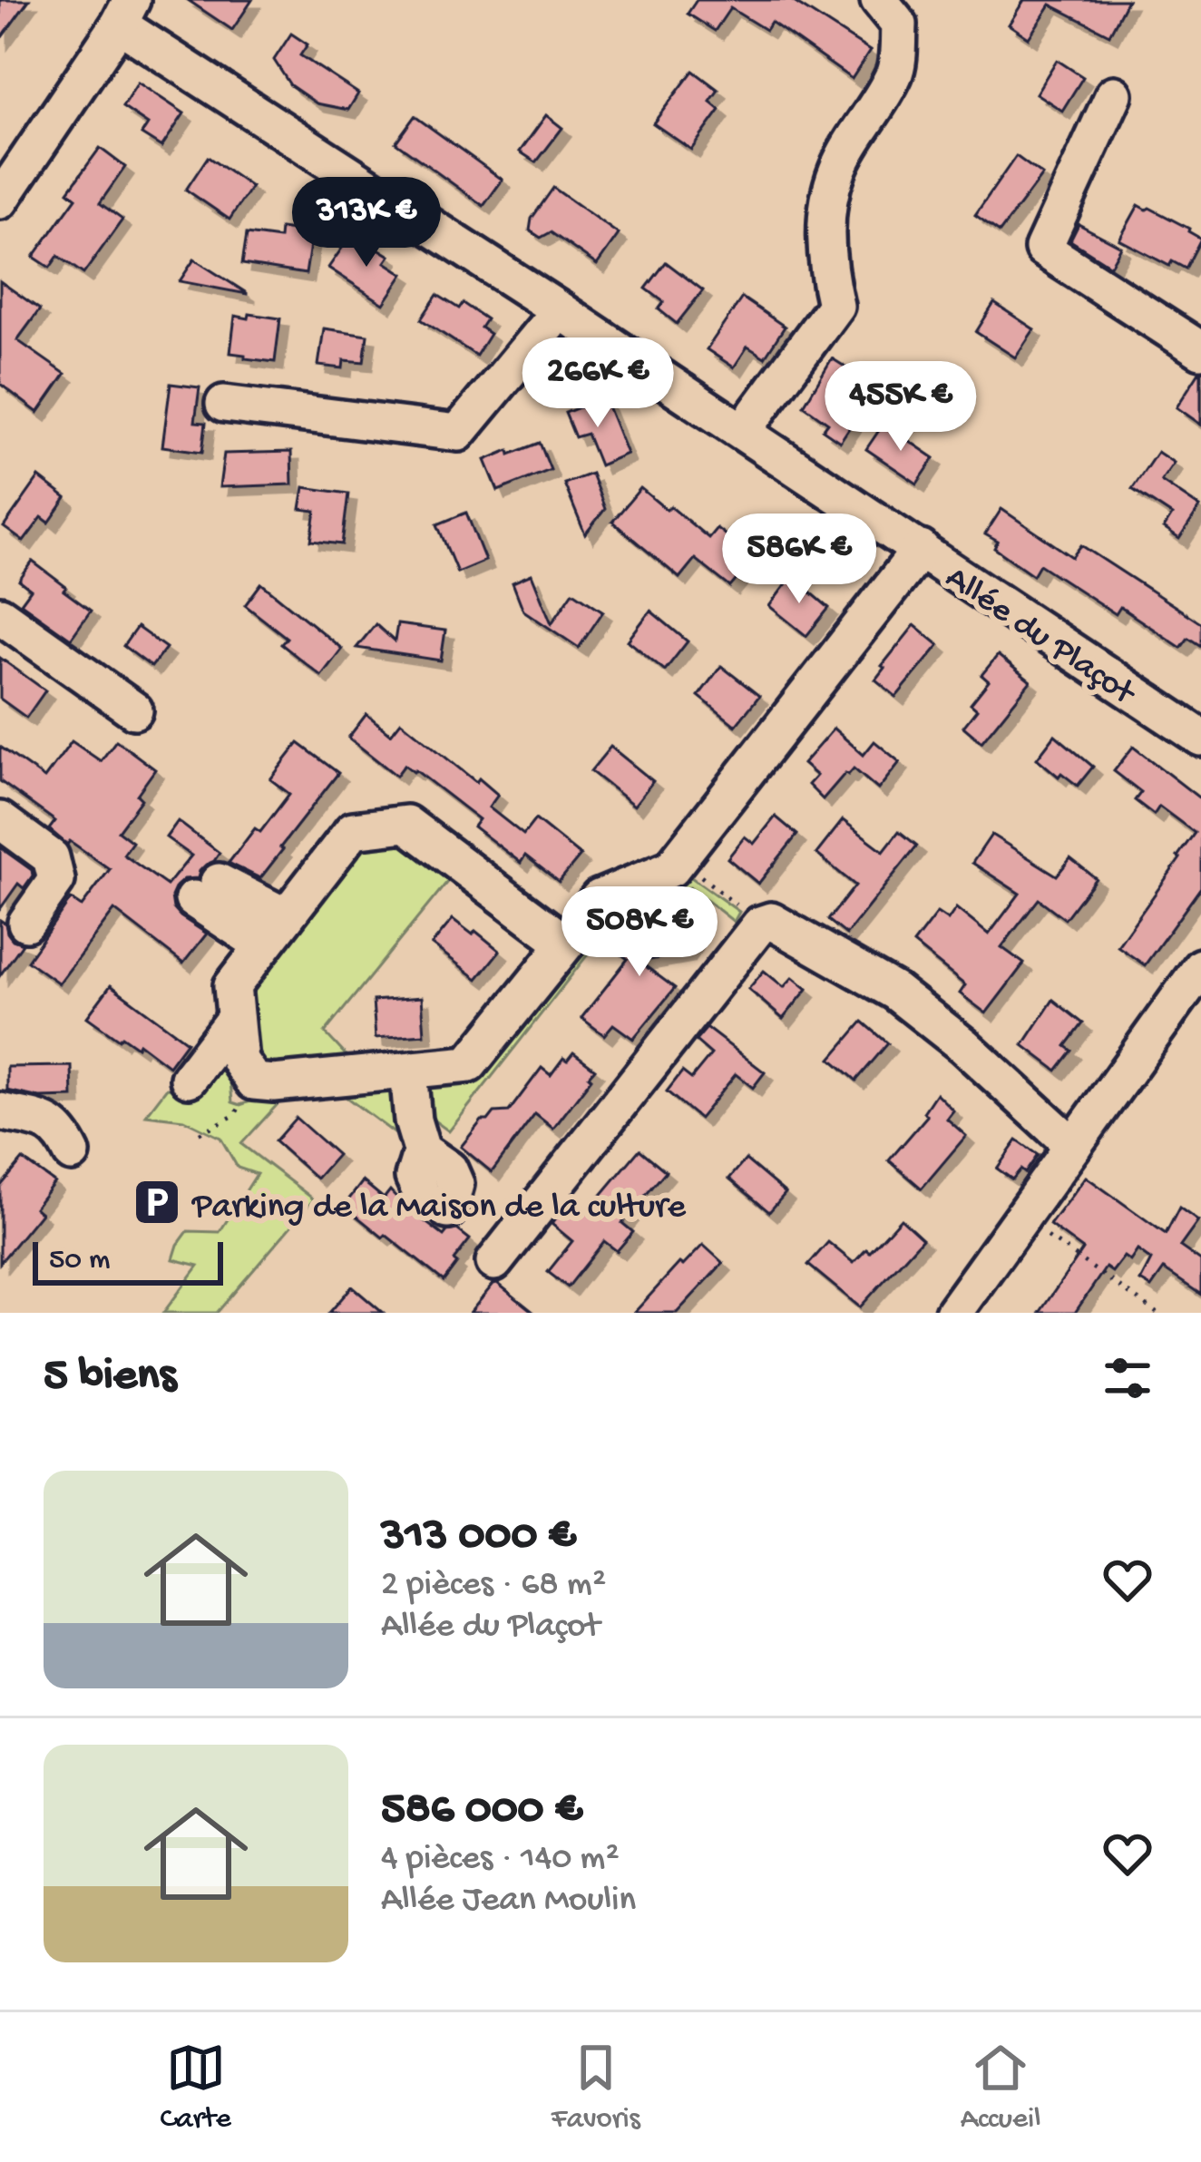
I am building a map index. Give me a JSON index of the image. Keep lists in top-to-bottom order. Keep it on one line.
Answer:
{"streets":{"street":["Allée du Plaçot"]},"places":{"parking":["Parking de la Maison de la culture"]},"scale_bar":"50 m","page":{"price":["313K €","266K €","455K €","586K €","508K €"],"scale":"50 m","heading":"5 biens","list":[{"name":"313 000 €","note":"2 pièces · 68 m² · Allée du Plaçot"},{"name":"586 000 €","note":"4 pièces · 140 m² · Allée Jean Moulin"}],"tabs":["Carte","Favoris","Accueil"]}}
